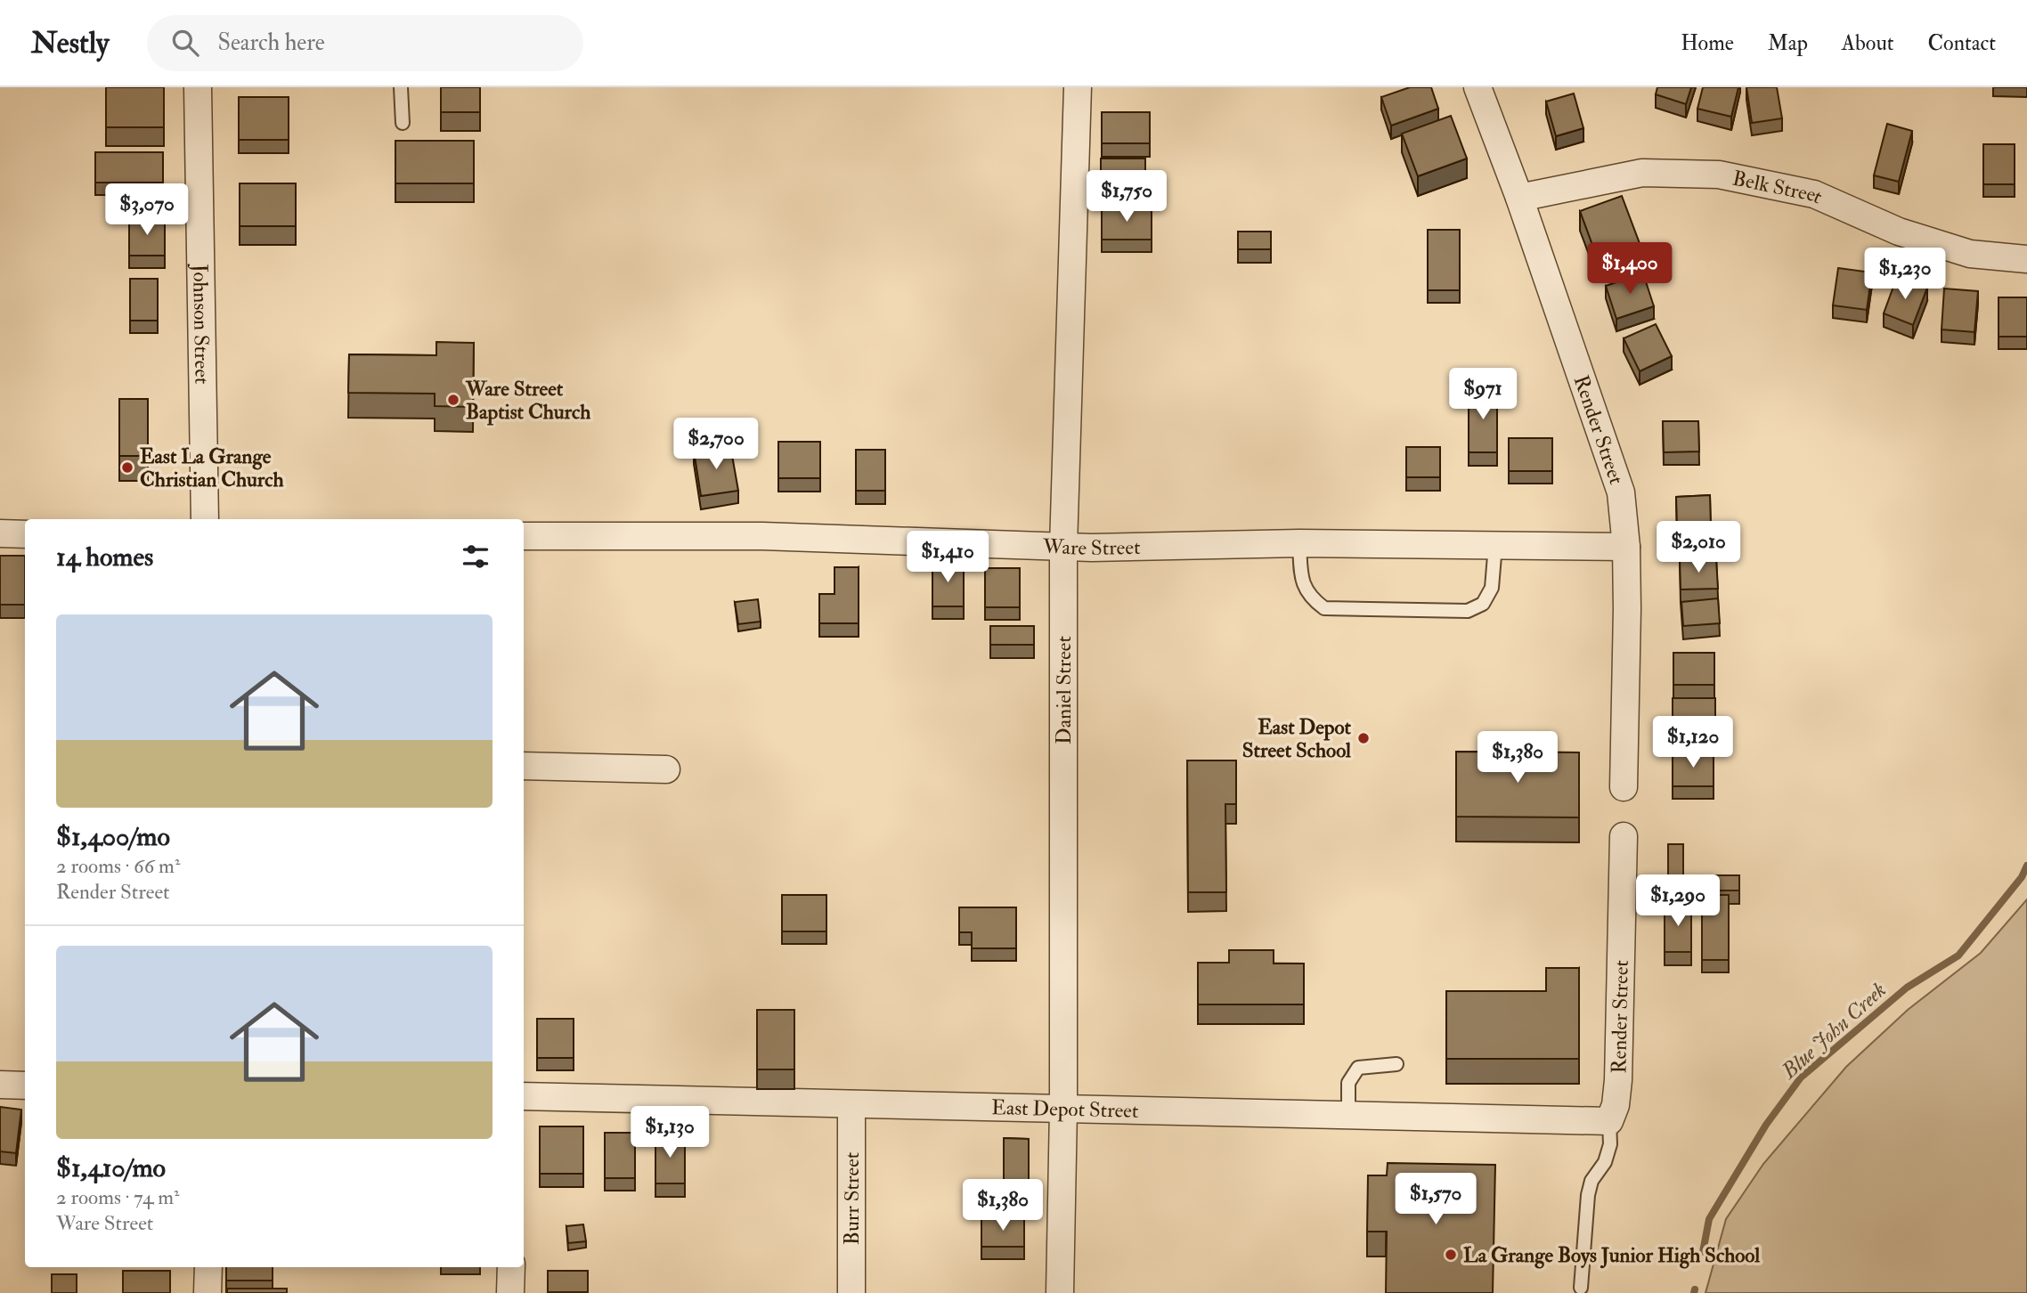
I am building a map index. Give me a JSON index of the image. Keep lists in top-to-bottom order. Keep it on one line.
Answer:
{"streets":{"street":["Belk Street","Johnson Street","Render Street","Ware Street","Daniel Street","East Depot Street","Burr Street"]},"crossings":[["Belk Street","Render Street"],["Render Street","Ware Street"],["Render Street","East Depot Street"],["Ware Street","Daniel Street"],["Daniel Street","East Depot Street"],["East Depot Street","Burr Street"]],"water":["Blue John Creek"],"places":["Ware Street Baptist Church","East La Grange Christian Church","East Depot Street School","La Grange Boys Junior High School"],"page":{"header":"Nestly","search":"Search here","nav":["Home","Map","About","Contact"],"price":["$1,750","$3,070","$1,400","$1,230","$971","$2,700","$2,010","$1,410","$1,120","$1,380","$1,290","$1,130","$1,570","$1,380"],"heading":"14 homes","list":[{"name":"$1,400/mo","note":"2 rooms · 66 m² · Render Street"},{"name":"$1,410/mo","note":"2 rooms · 74 m² · Ware Street"}]}}
